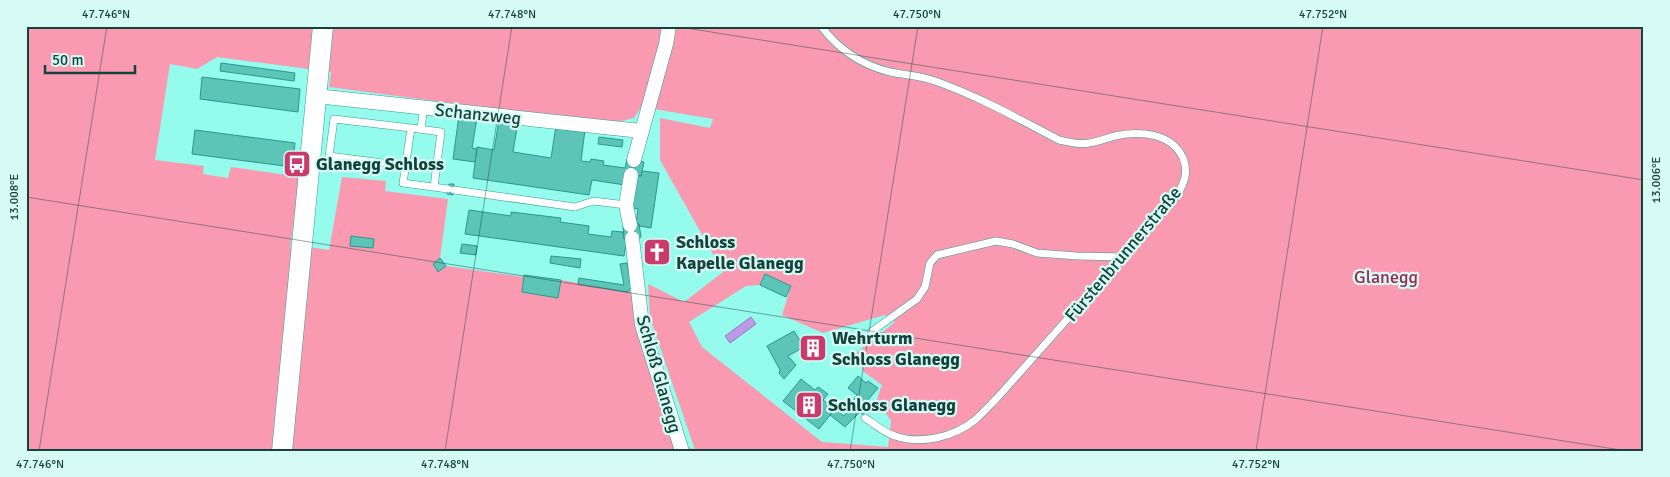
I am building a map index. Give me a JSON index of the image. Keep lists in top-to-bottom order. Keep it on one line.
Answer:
{"streets":{"street":["Schanzweg","Schloß Glanegg"],"lane":["Fürstenbrunnerstraße"]},"parks":["Glanegg"],"places":{"bus stop":["Glanegg Schloss"],"church":["Schloss Kapelle Glanegg"],"building":["Wehrturm Schloss Glanegg","Schloss Glanegg"]},"scale_bar":"50 m","coordinates":["47.746°N","47.748°N","47.750°N","47.752°N","13.006°E","13.008°E"]}
